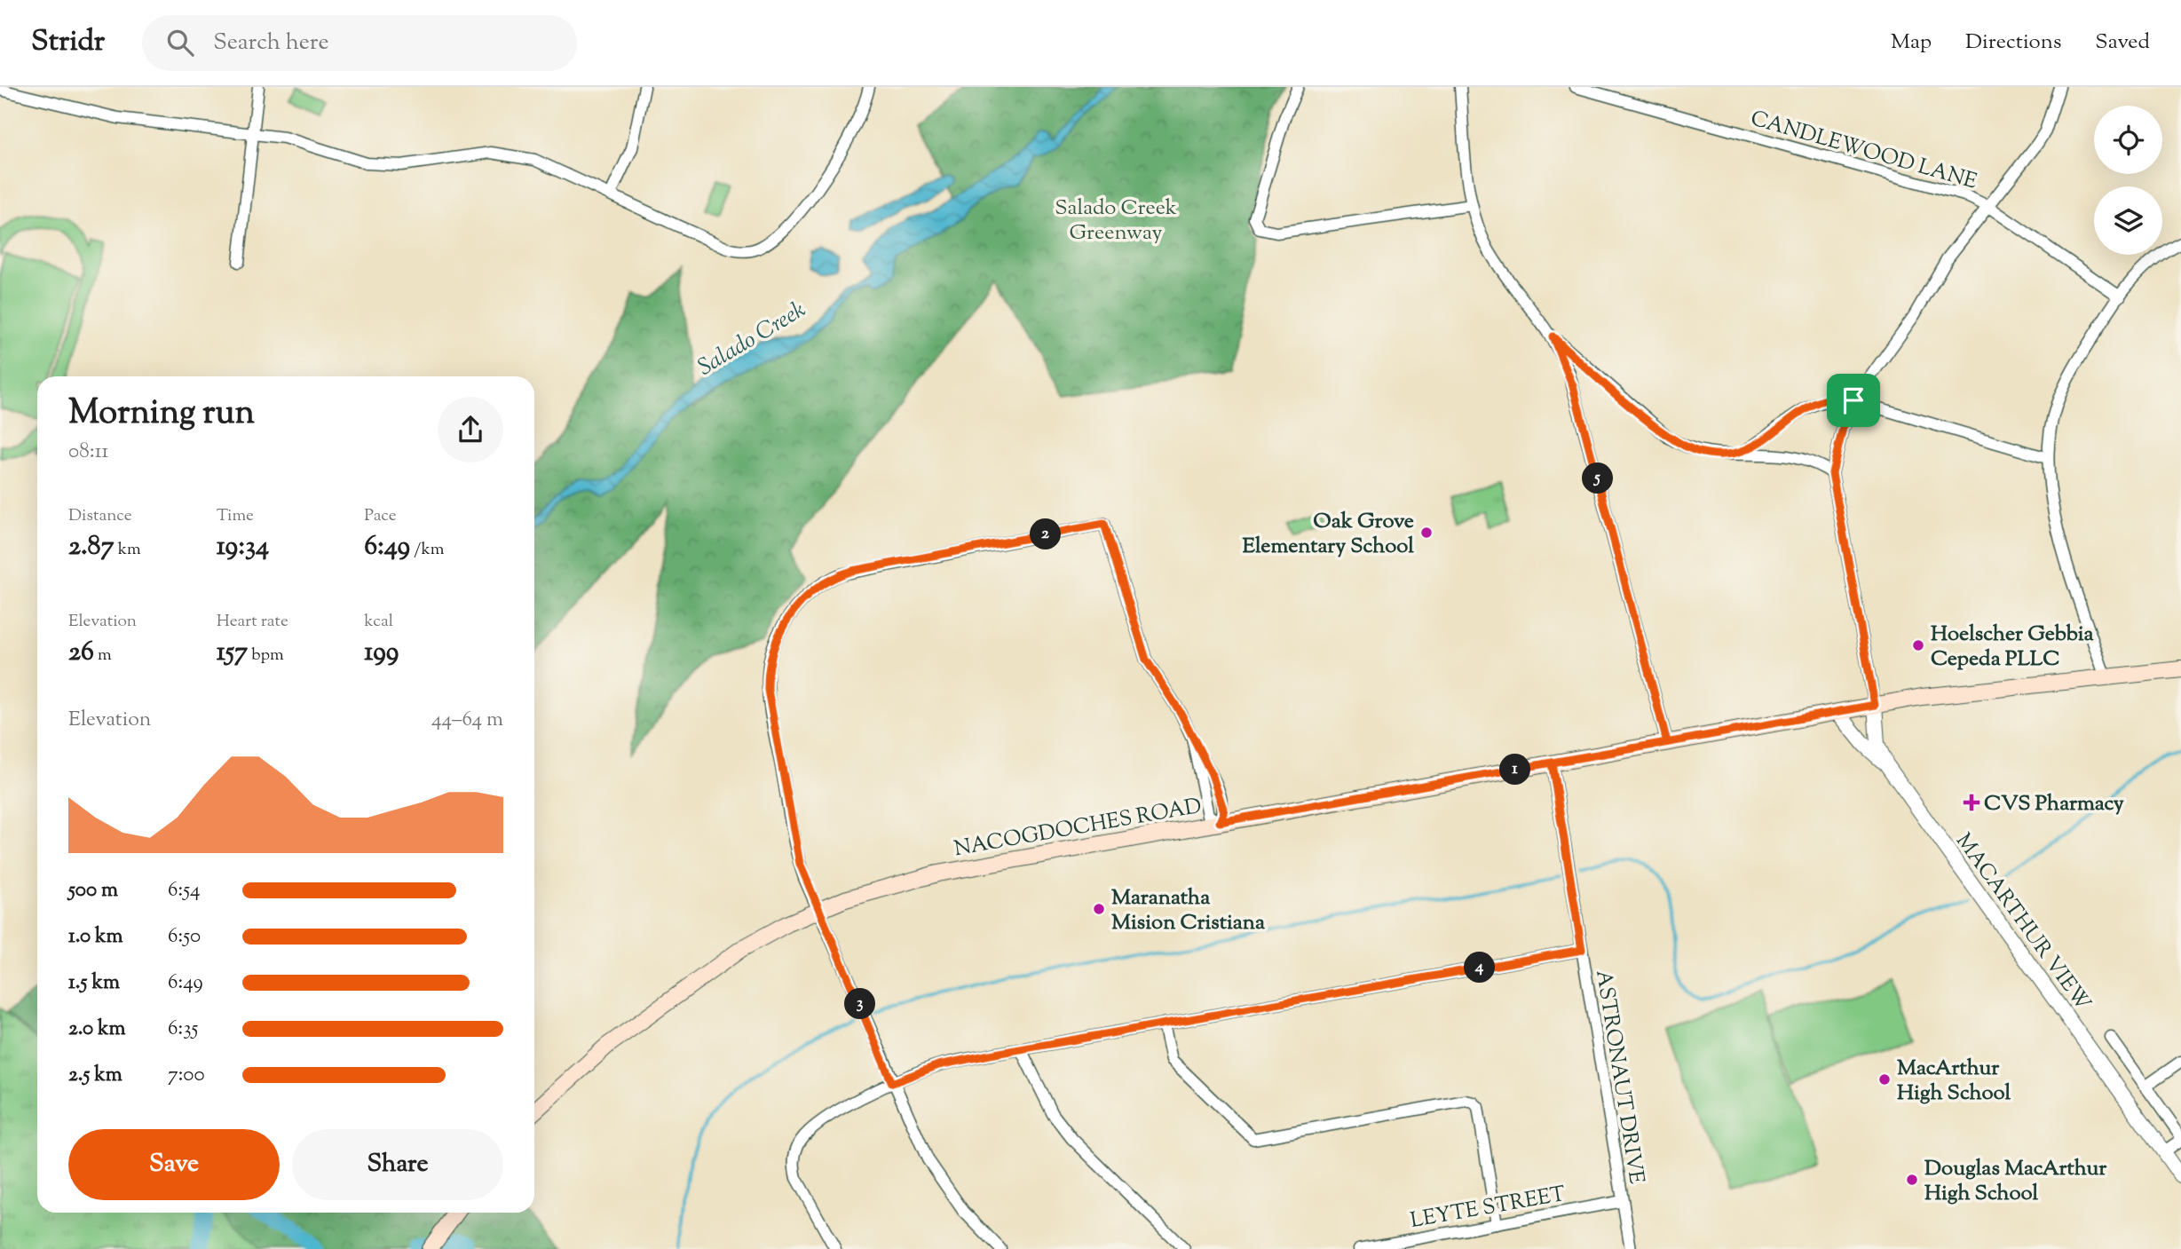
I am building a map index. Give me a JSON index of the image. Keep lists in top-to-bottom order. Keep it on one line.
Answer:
{"streets":{"main road":["NACOGDOCHES ROAD"],"street":["CANDLEWOOD LANE","MACARTHUR VIEW","ASTRONAUT DRIVE","LEYTE STREET"]},"crossings":[["NACOGDOCHES ROAD","MACARTHUR VIEW"],["NACOGDOCHES ROAD","ASTRONAUT DRIVE"],["ASTRONAUT DRIVE","LEYTE STREET"]],"water":["Salado Creek"],"parks":["Salado Creek Greenway"],"places":{"other":["Oak Grove Elementary School","Hoelscher Gebbia Cepeda PLLC","Maranatha Mision Cristiana","MacArthur High School","Douglas MacArthur High School"],"health":["CVS Pharmacy"]},"page":{"header":"Stridr","search":"Search here","nav":["Map","Directions","Saved"],"heading":["Morning run","08:11"],"pins":["5","2","1","4","3"],"stats":[["Distance","2.87 km"],["Time","19:34"],["Pace","6:49 /km"],["Elevation","26 m"],["Heart rate","157 bpm"],["kcal","199"]],"chart":["Elevation","44–64 m"],"list":[{"name":"500 m","note":"6:54"},{"name":"1.0 km","note":"6:50"},{"name":"1.5 km","note":"6:49"},{"name":"2.0 km","note":"6:35"},{"name":"2.5 km","note":"7:00"}],"buttons":["Save","Share"]}}
